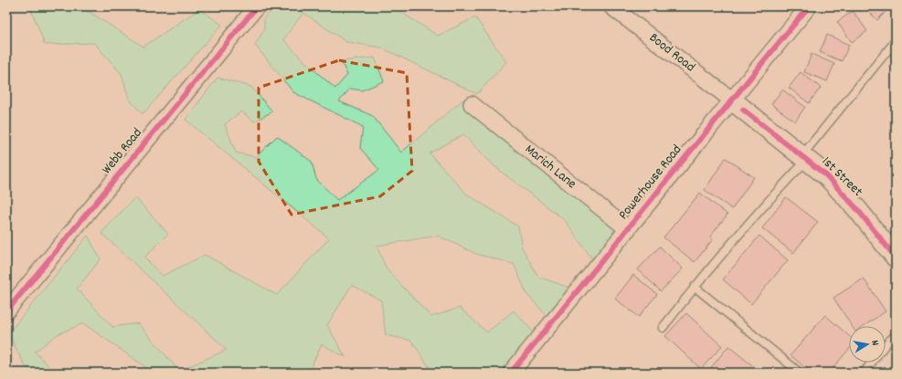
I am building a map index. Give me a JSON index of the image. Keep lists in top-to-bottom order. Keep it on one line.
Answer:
{"streets":{"street":["Bood Road","Webb Road","Marich Lane","1st Street","Powerhouse Road"]},"crossings":[["Bood Road","1st Street"],["Bood Road","Powerhouse Road"],["Marich Lane","Powerhouse Road"],["1st Street","Powerhouse Road"]],"north":"right"}
